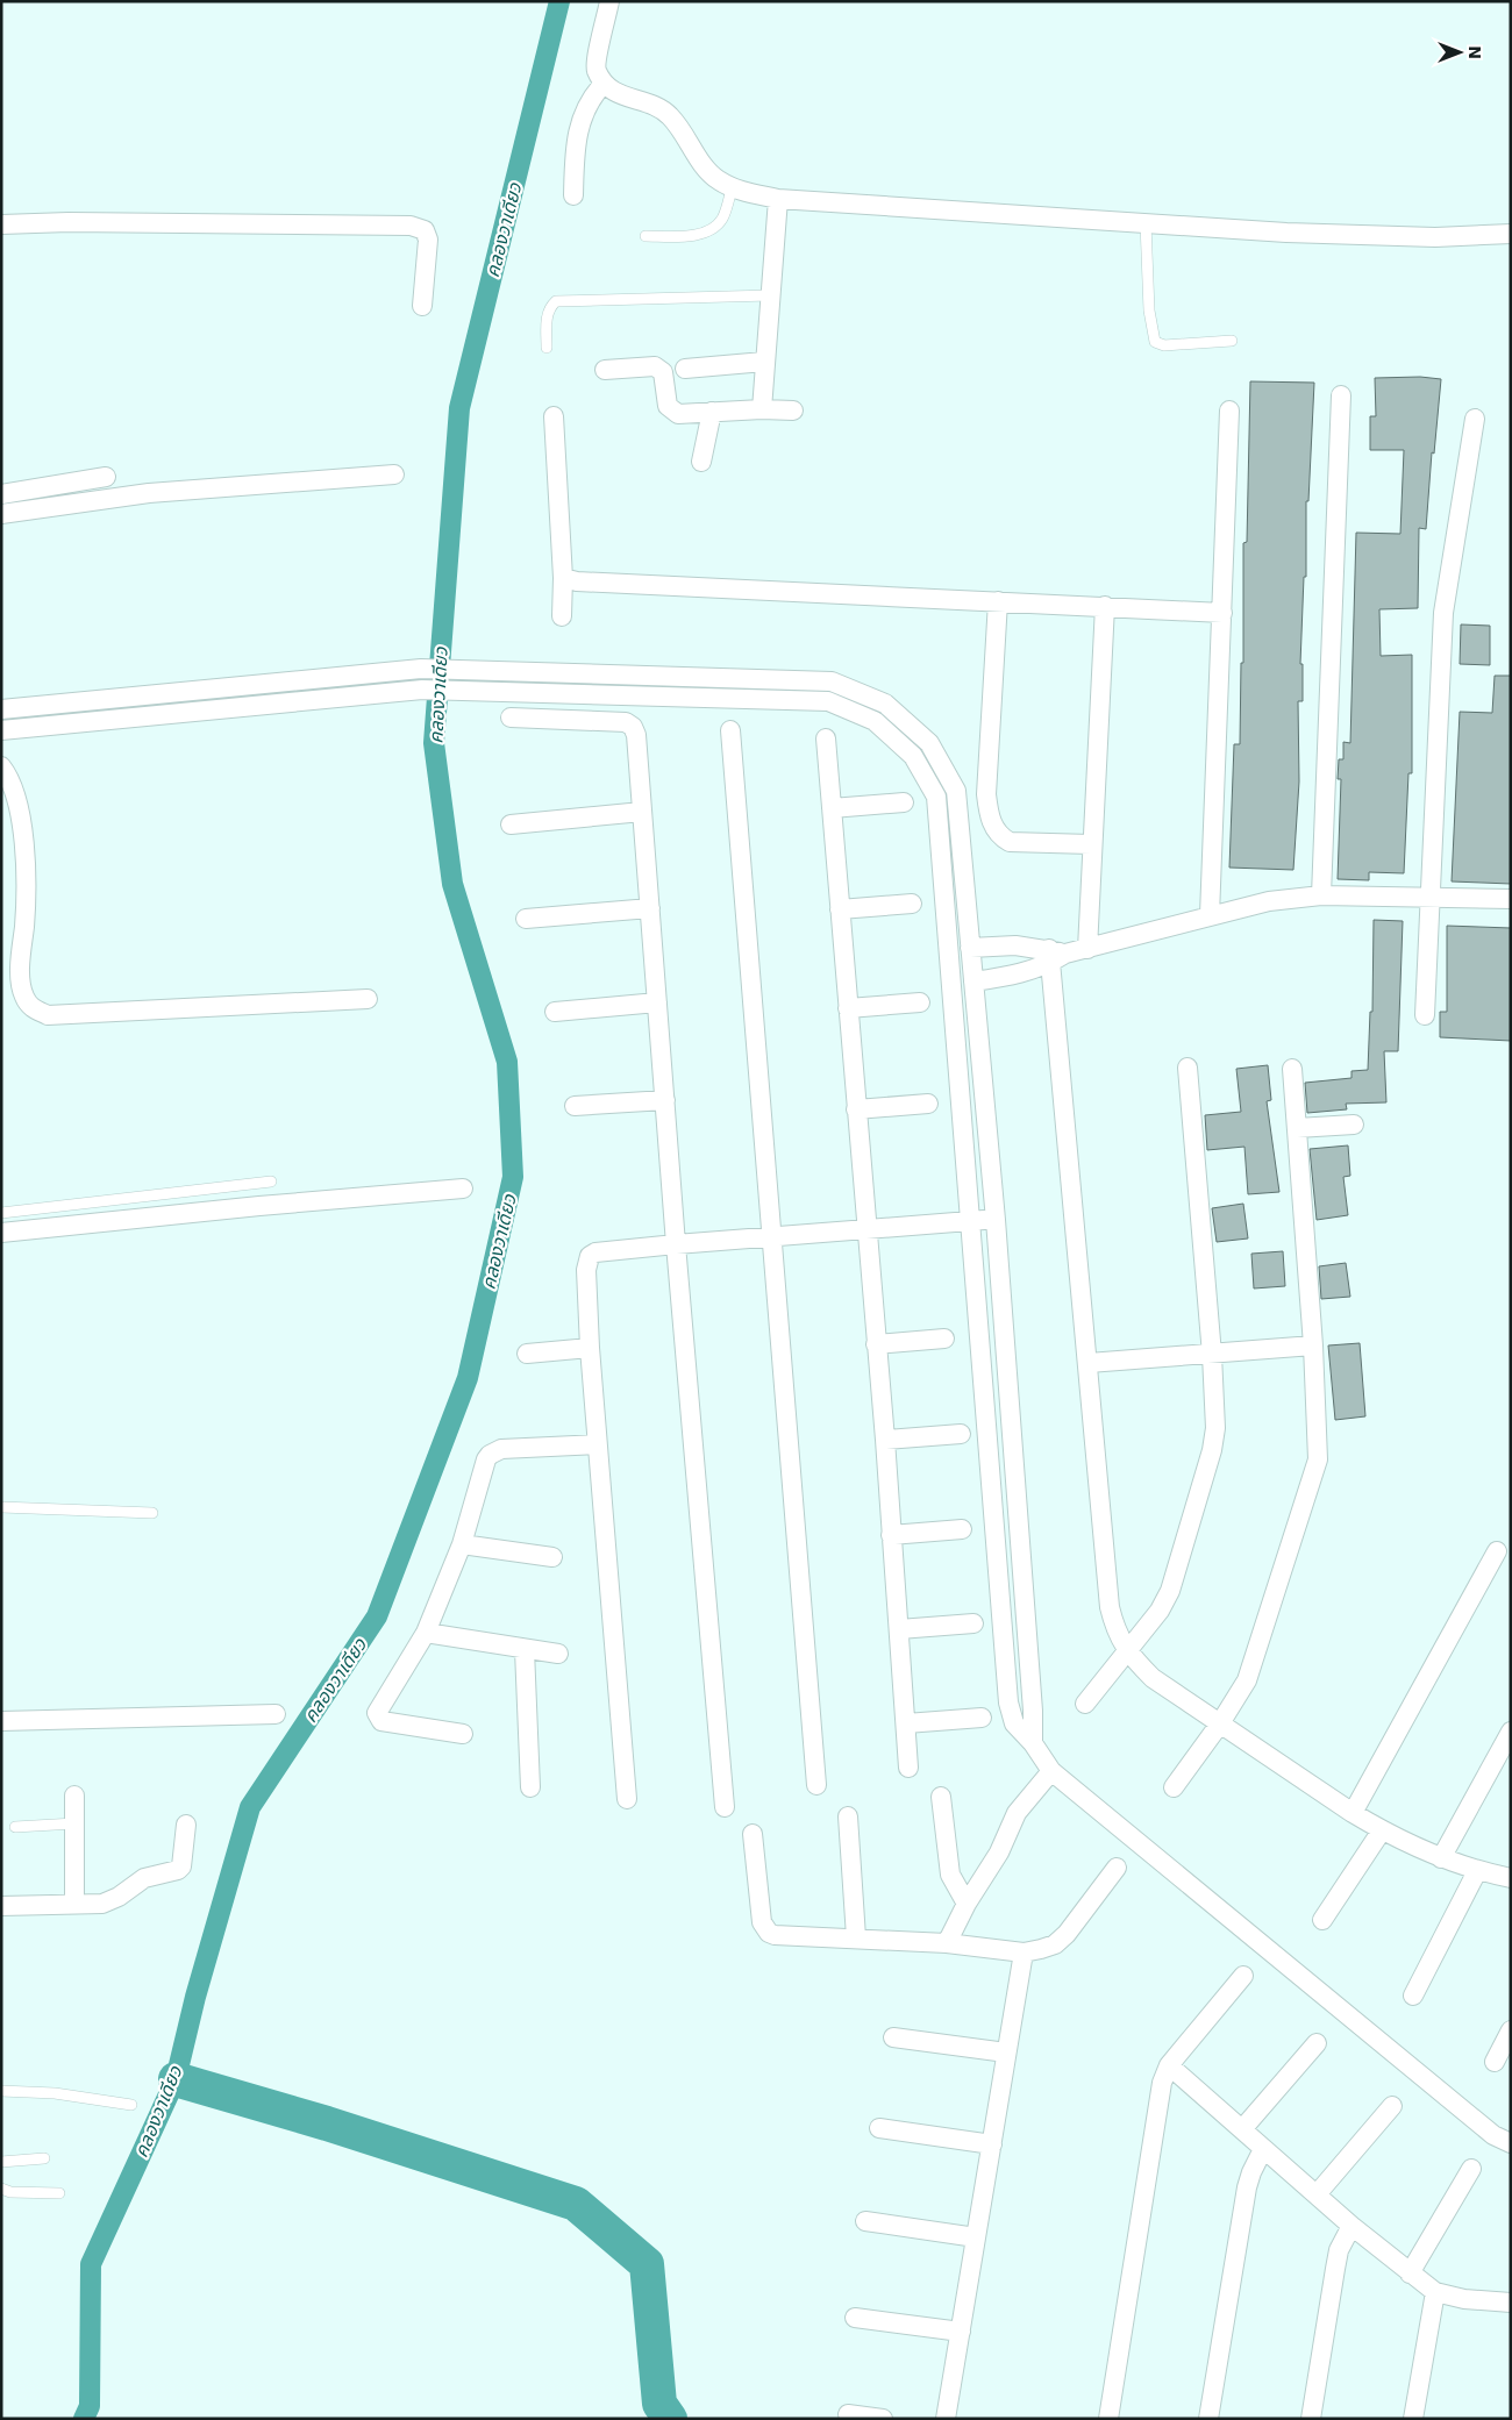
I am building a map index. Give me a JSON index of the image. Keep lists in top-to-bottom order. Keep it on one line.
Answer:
{"water":["คลองวาเดียว"],"north":"right"}
